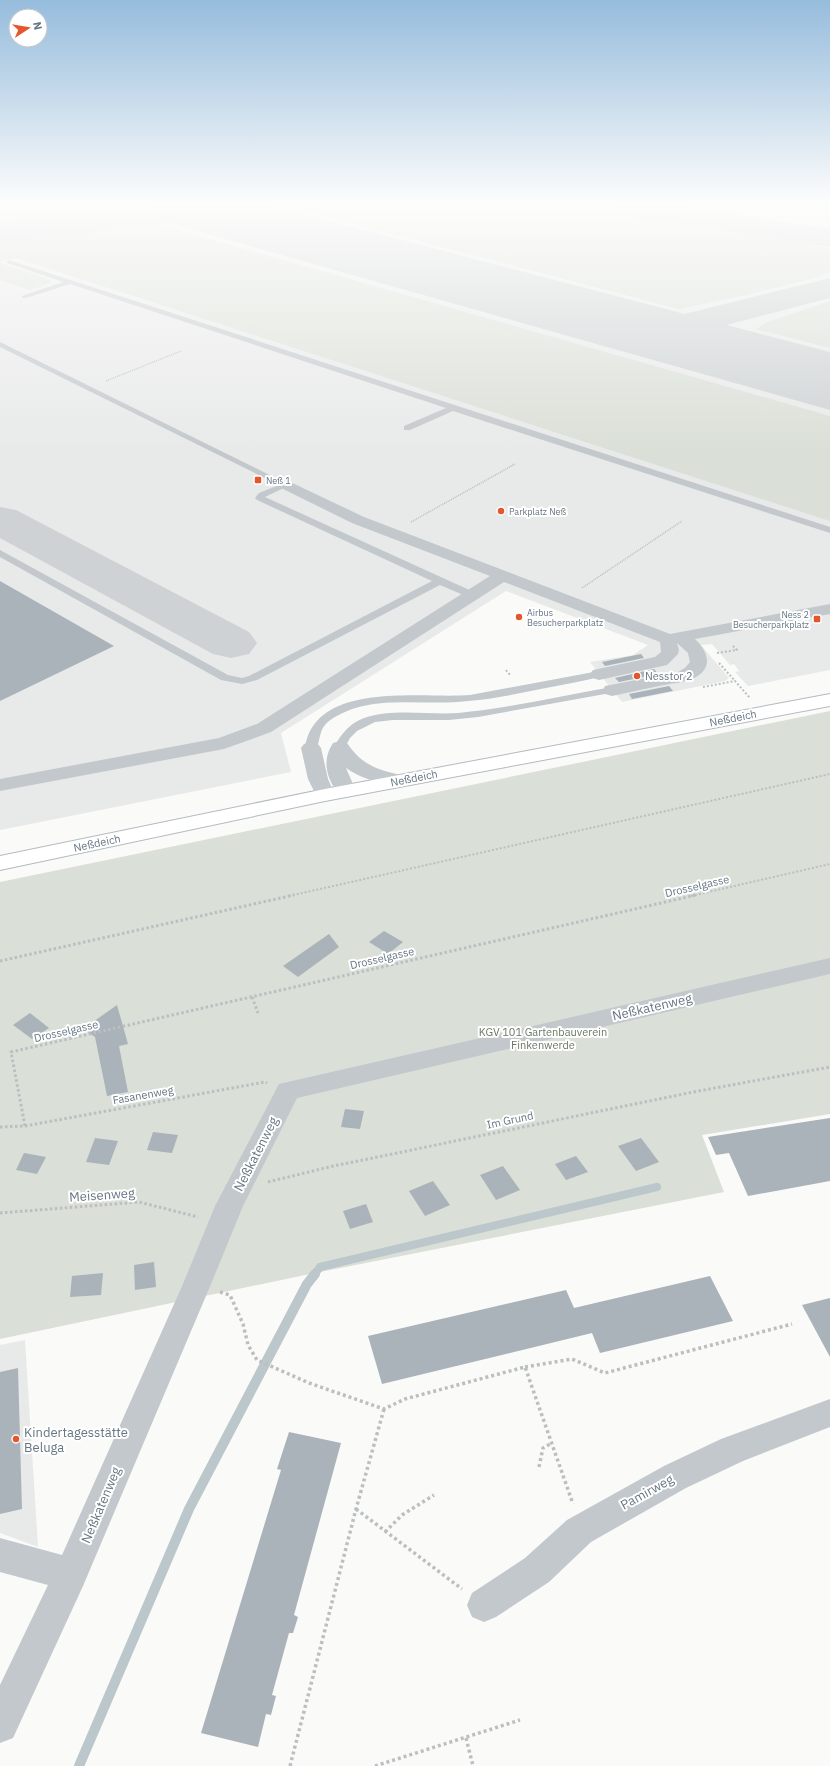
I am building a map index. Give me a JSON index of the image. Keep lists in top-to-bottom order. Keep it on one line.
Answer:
{"streets":{"street":["Neßdeich","Neßkatenweg","Pamirweg"],"path":["Drosselgasse","Fasanenweg","Im Grund","Meisenweg"]},"crossings":[["Drosselgasse","Fasanenweg"],["Neßkatenweg","Fasanenweg"],["Neßkatenweg","Meisenweg"]],"parks":["KGV 101 Gartenbauverein Finkenwerde"],"places":{"transit":["Neß 1","Ness 2 Besucherparkplatz"],"other":["Parkplatz Neß","Airbus Besucherparkplatz","Nesstor 2","Kindertagesstätte Beluga"]},"north":"right"}
